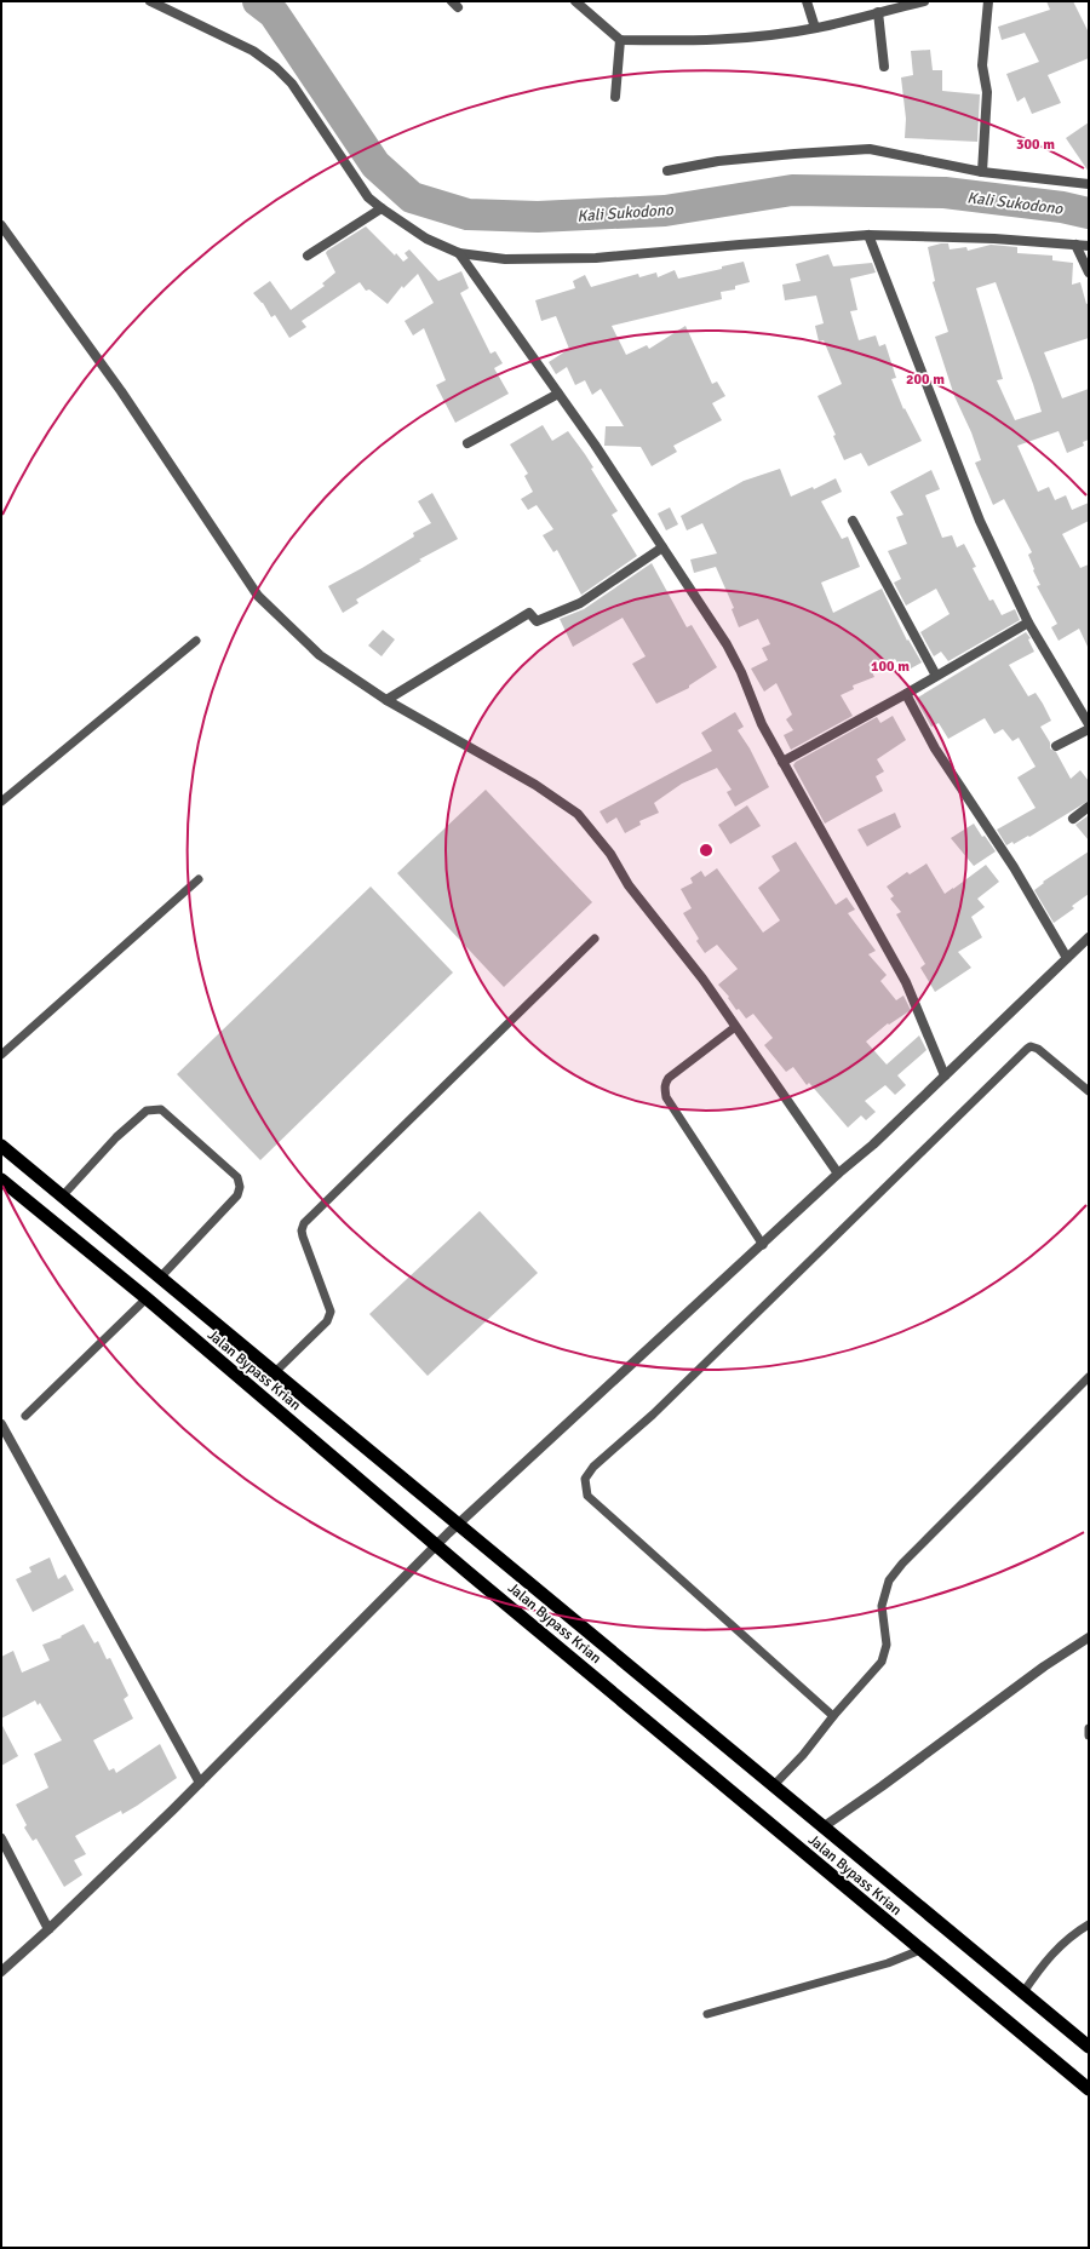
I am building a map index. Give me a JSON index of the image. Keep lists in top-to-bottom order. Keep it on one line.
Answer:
{"streets":{"highway":["Jalan Bypass Krian"]},"water":["Kali Sukodono"],"rings":["300 m","200 m","100 m"]}
